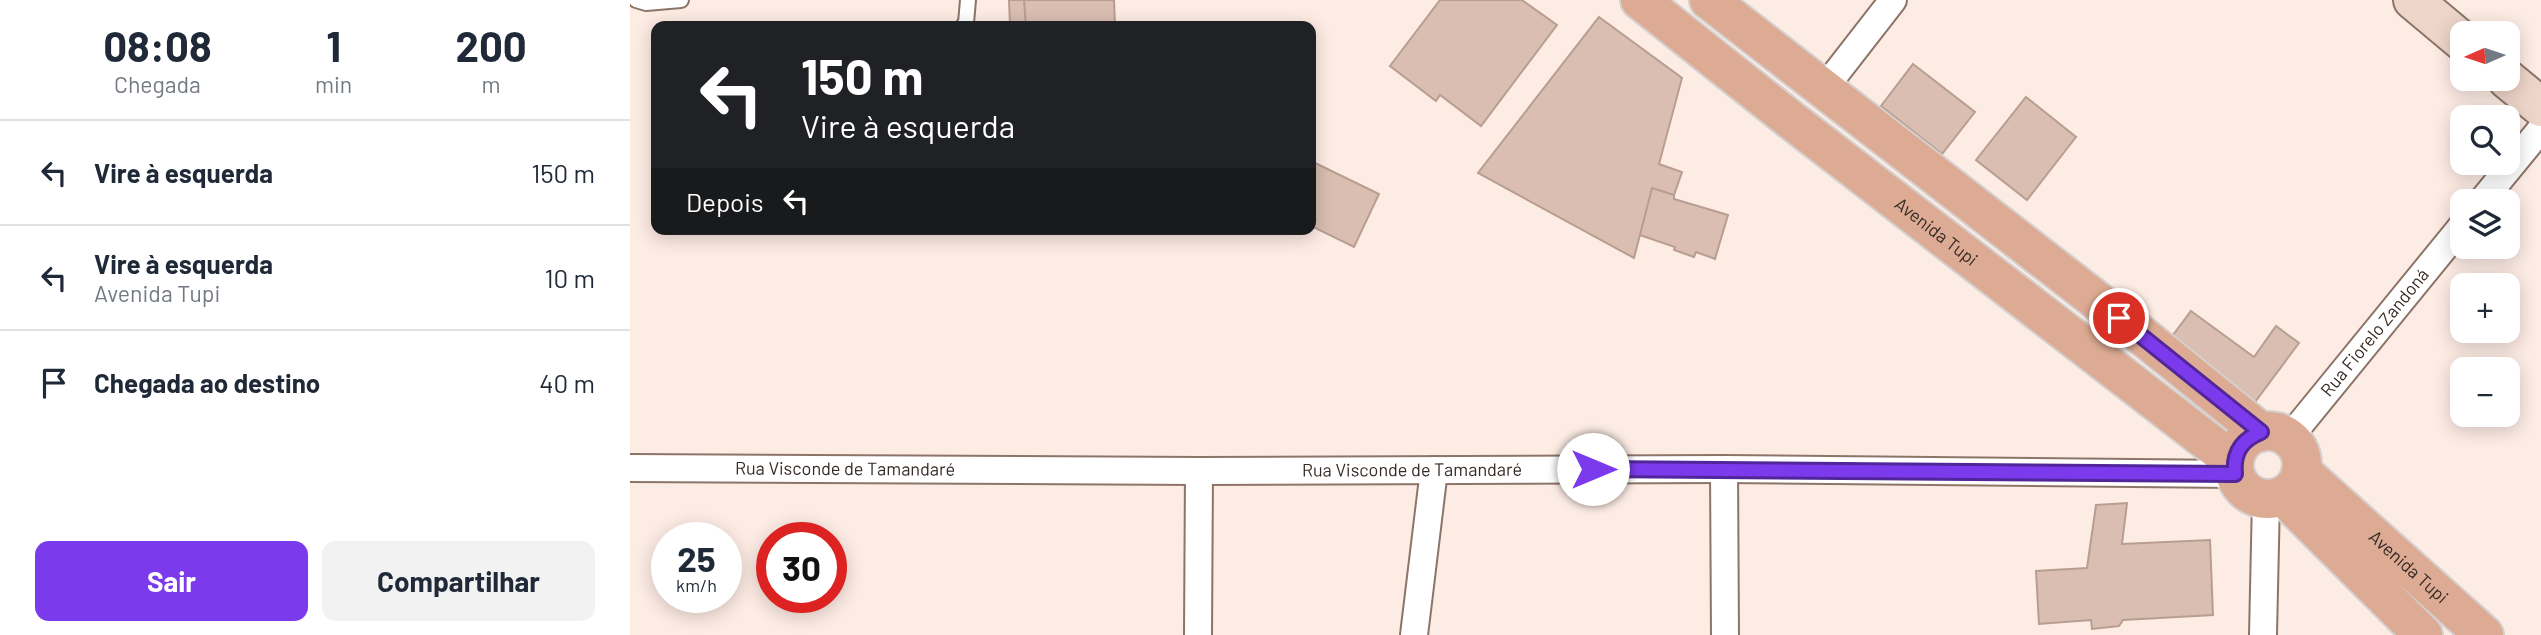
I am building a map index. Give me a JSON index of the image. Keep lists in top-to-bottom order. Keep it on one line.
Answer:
{"streets":{"main road":["Avenida Tupi"],"street":["Rua Fiorelo Zandoná","Rua Visconde de Tamandaré"]},"crossings":[["Avenida Tupi","Rua Fiorelo Zandoná"],["Avenida Tupi","Rua Visconde de Tamandaré"]],"north":"left","page":{"eta":["08:08","Chegada","1","min","200","m"],"map_buttons":["+","−"],"turn":["150 m","Vire à esquerda"],"list":[{"name":"Vire à esquerda","value":"150 m"},{"name":"Vire à esquerda","note":"Avenida Tupi","value":"10 m"},{"name":"Chegada ao destino","value":"40 m"}],"then":"Depois","speed":"25 km/h","limit":"30","buttons":["Sair","Compartilhar"]}}
